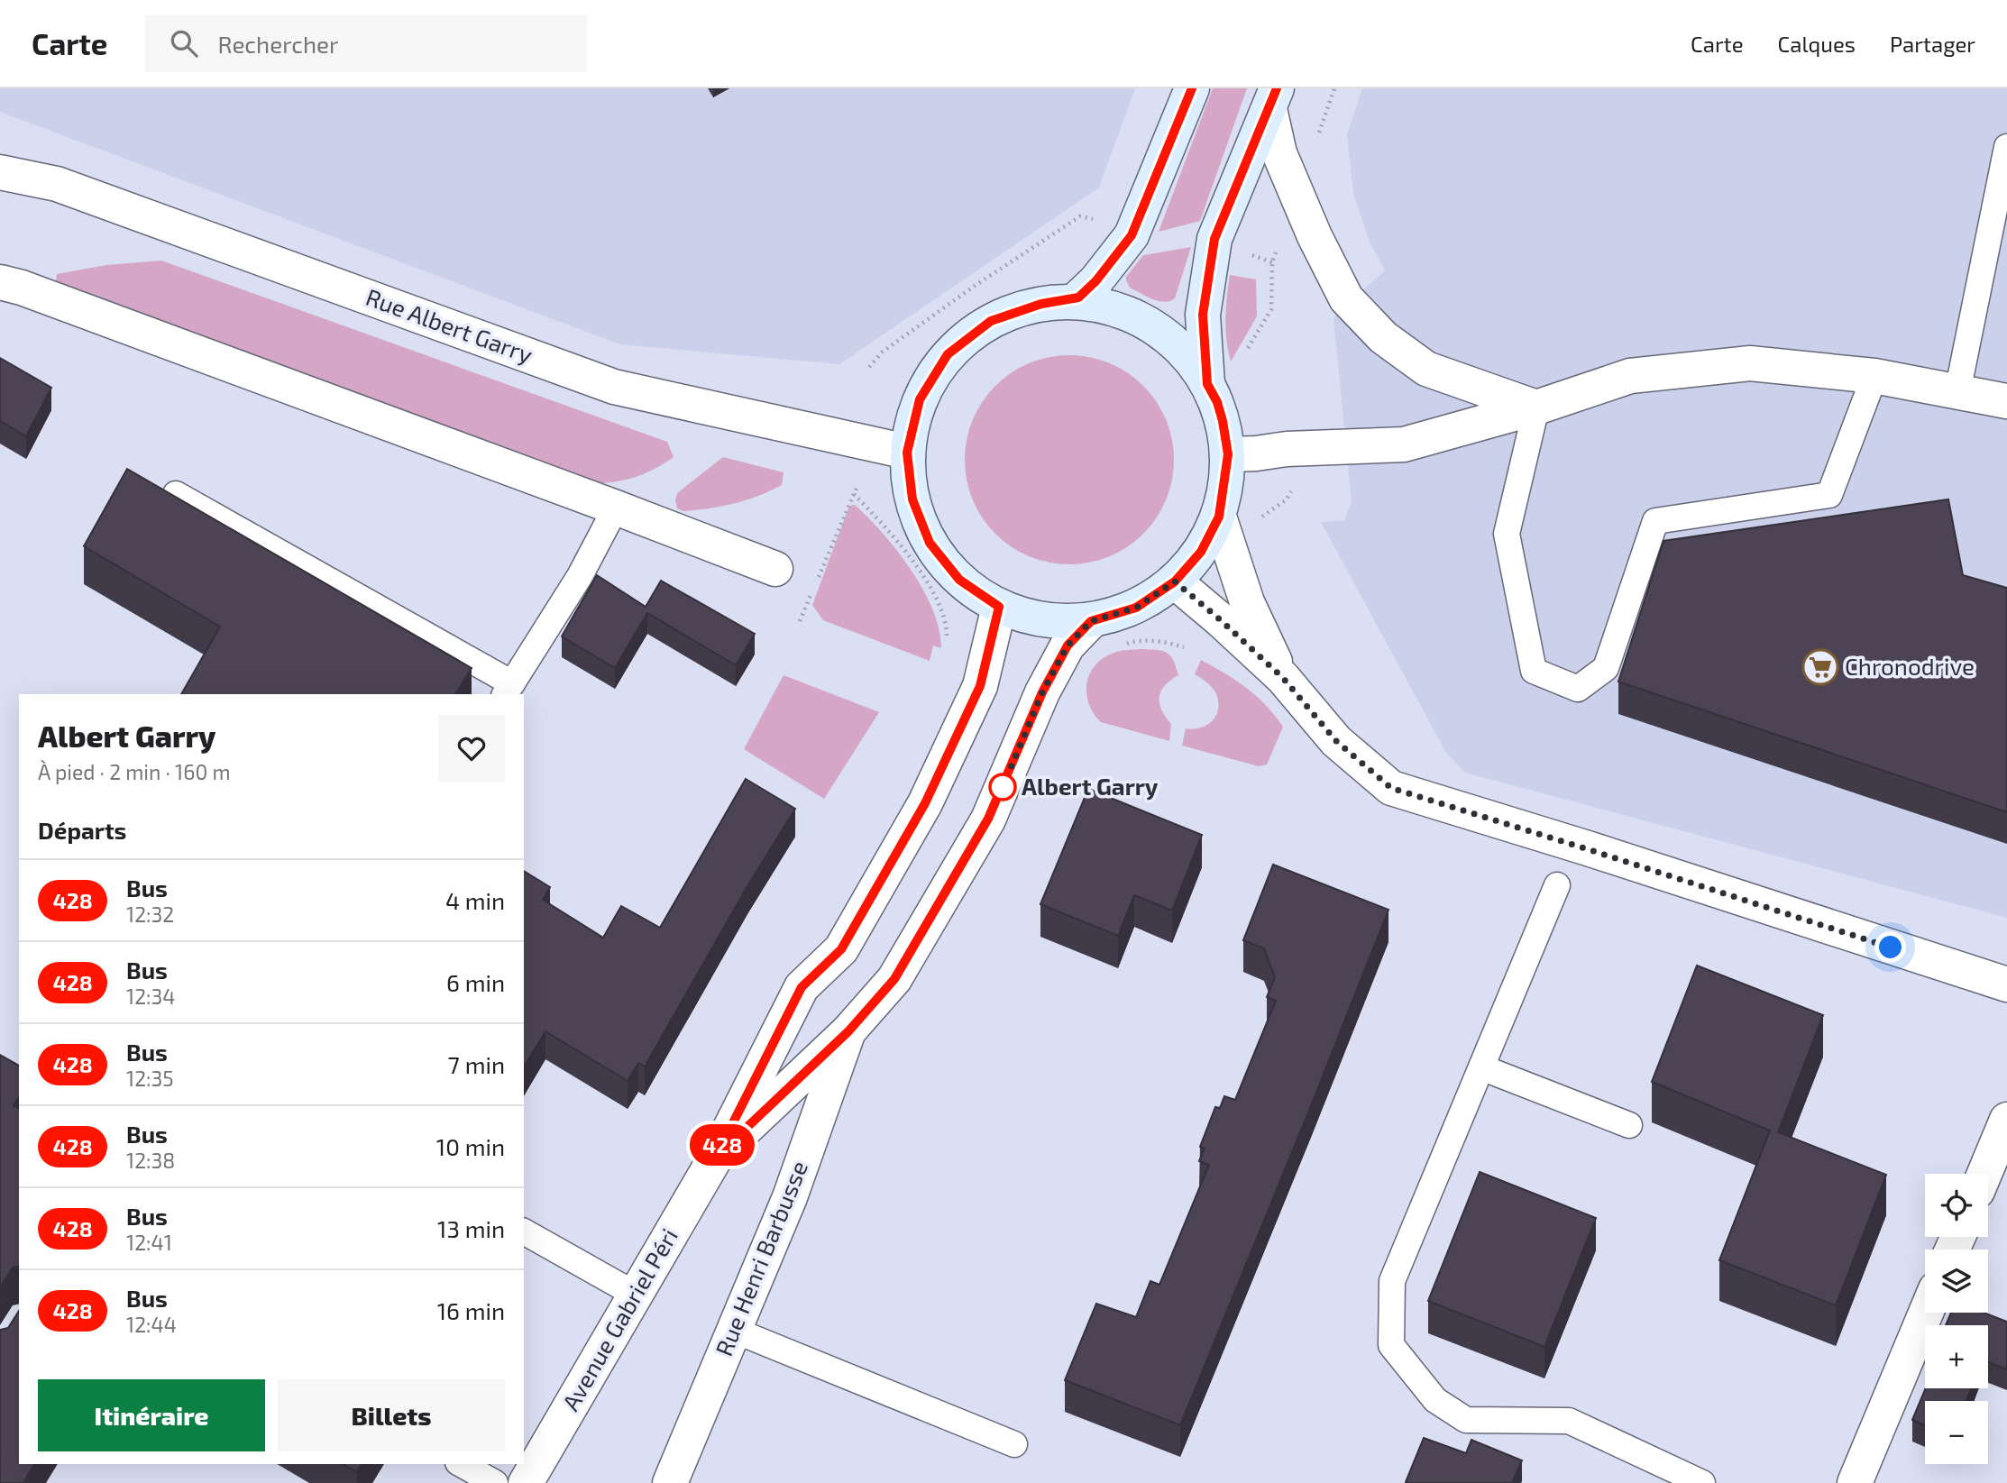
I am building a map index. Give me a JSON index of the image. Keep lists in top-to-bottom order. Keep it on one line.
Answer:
{"streets":{"street":["Rue Albert Garry","Rue Henri Barbusse","Avenue Gabriel Péri"]},"crossings":[["Rue Henri Barbusse","Avenue Gabriel Péri"]],"places":{"supermarket":["Chronodrive"],"other":["Albert Garry"]},"lines":["bus line 428"],"page":{"header":"Carte","search":"Rechercher","nav":["Carte","Calques","Partager"],"on_map":"428","heading":[["Albert Garry","À pied · 2 min · 160 m"],"Départs"],"list":[{"mark":"428","name":"Bus","note":"12:32","value":"4 min"},{"mark":"428","name":"Bus","note":"12:34","value":"6 min"},{"mark":"428","name":"Bus","note":"12:35","value":"7 min"},{"mark":"428","name":"Bus","note":"12:38","value":"10 min"},{"mark":"428","name":"Bus","note":"12:41","value":"13 min"},{"mark":"428","name":"Bus","note":"12:44","value":"16 min"}],"map_buttons":["+","−"],"buttons":["Itinéraire","Billets"]}}
